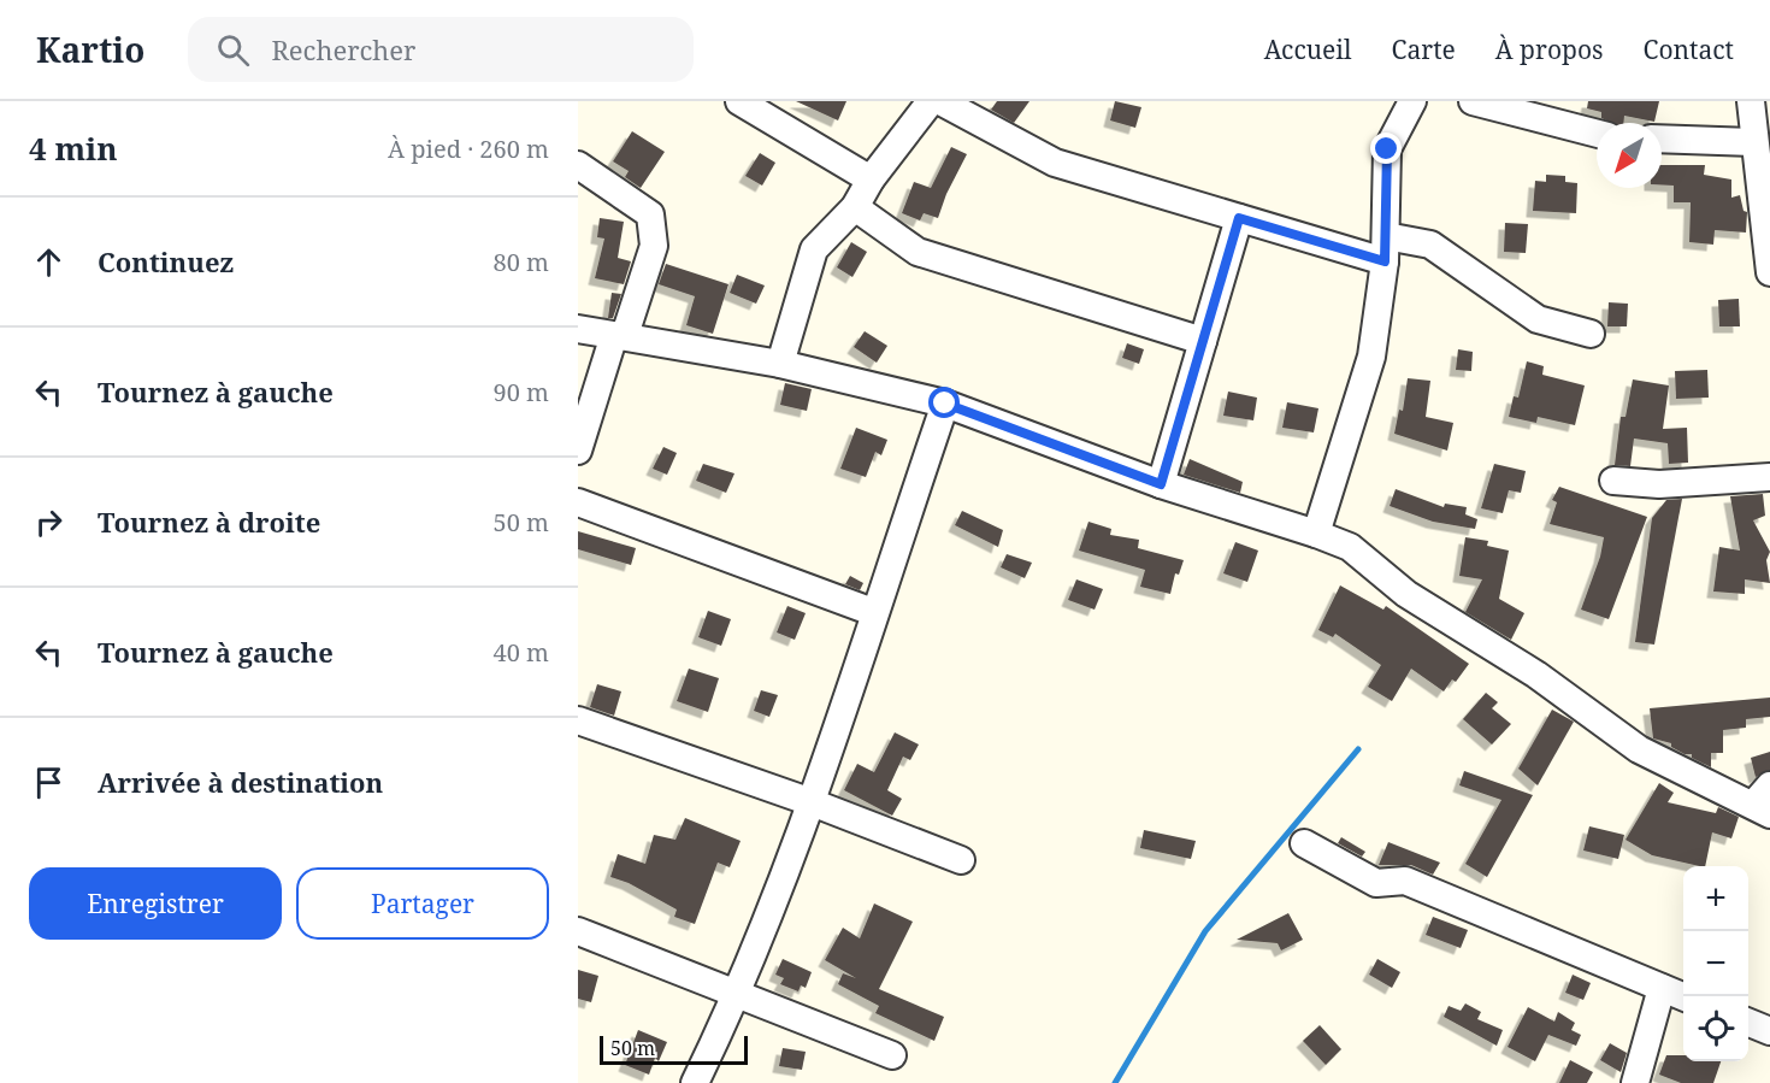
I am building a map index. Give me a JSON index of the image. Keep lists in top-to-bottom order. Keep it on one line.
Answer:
{"scale_bar":"50 m","north":"bottom left","page":{"header":"Kartio","search":"Rechercher","nav":["Accueil","Carte","À propos","Contact"],"heading":["4 min","À pied · 260 m"],"list":[["Continuez","80 m"],["Tournez à gauche","90 m"],["Tournez à droite","50 m"],["Tournez à gauche","40 m"],"Arrivée à destination"],"buttons":["Enregistrer","Partager"],"map_buttons":["+","−"],"scale":"50 m"}}
